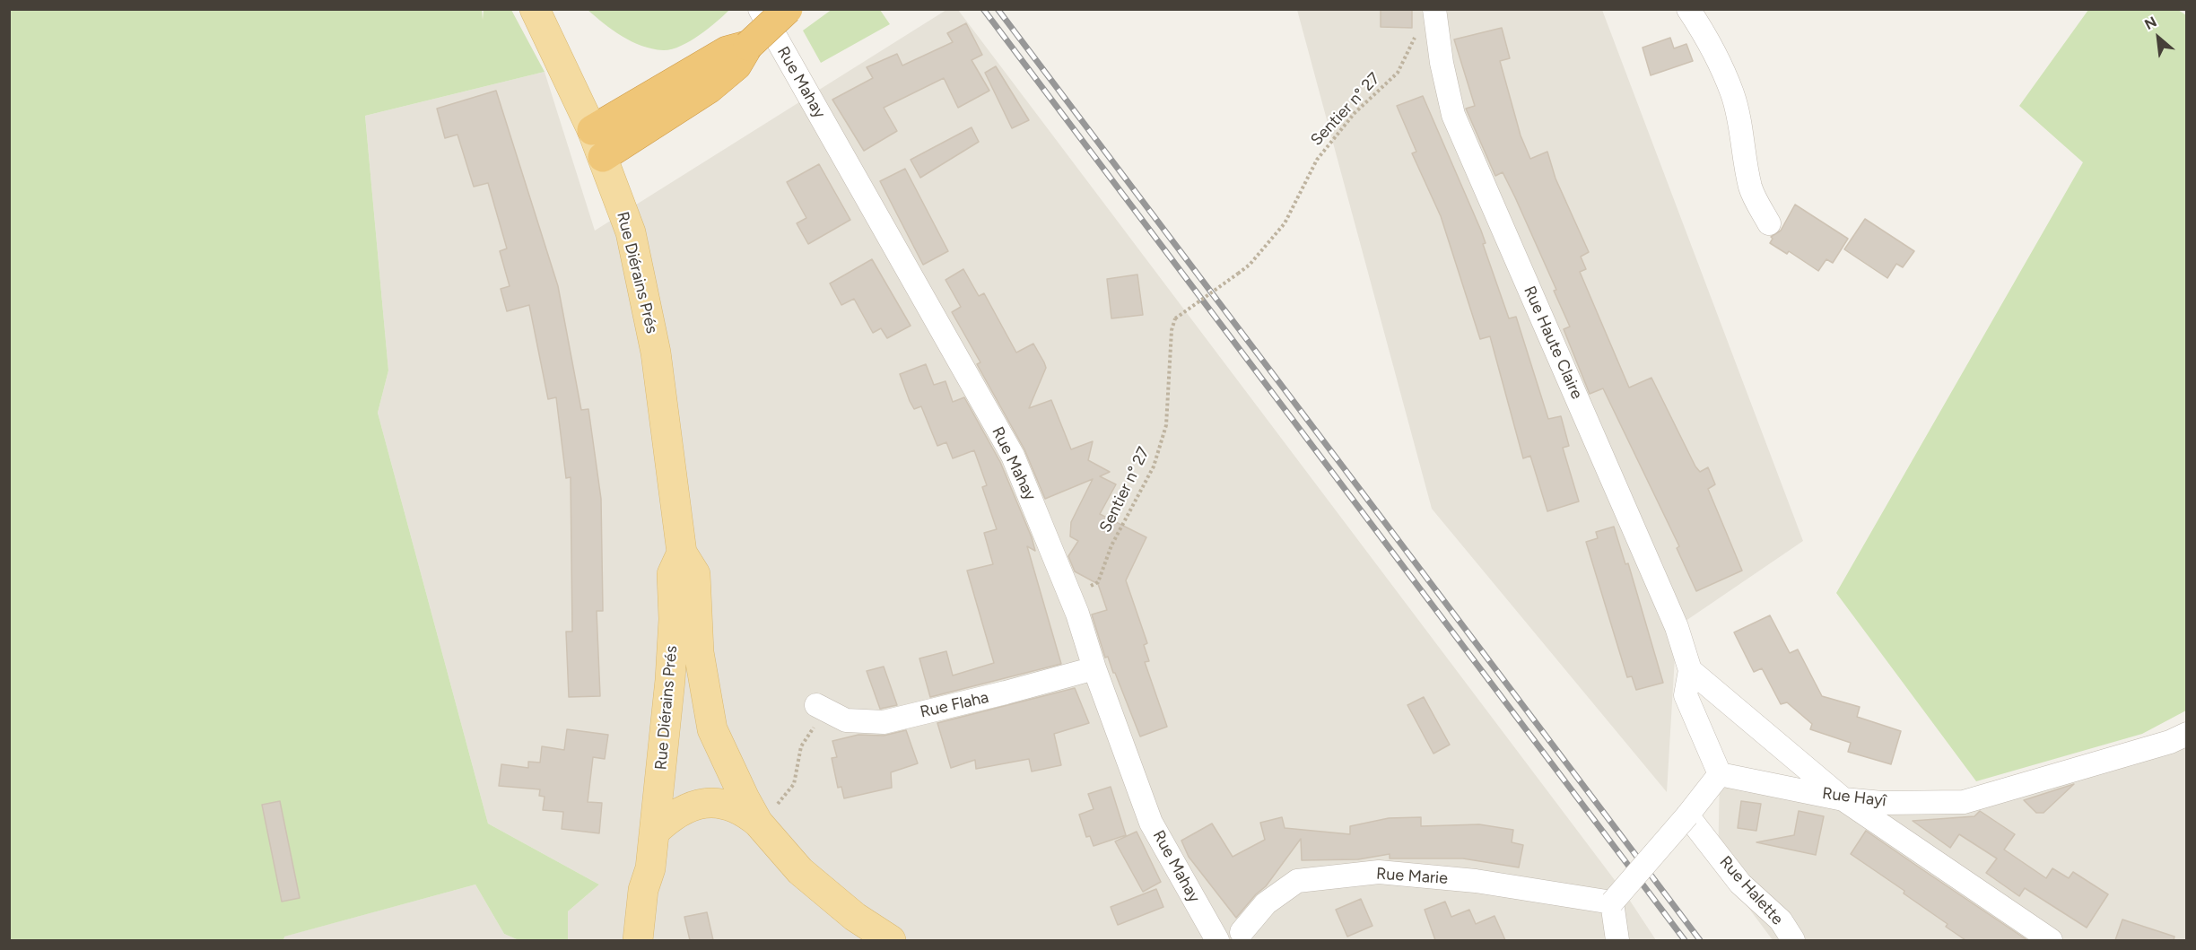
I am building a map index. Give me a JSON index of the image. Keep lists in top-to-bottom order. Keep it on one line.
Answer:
{"streets":{"main road":["Rue Diérains Prés"],"street":["Rue Mahay","Rue Haute Claire","Rue Flaha","Rue Hayî","Rue Marie","Rue Halette"],"path":["Sentier n° 27"]},"crossings":[["Rue Mahay","Sentier n° 27"],["Rue Mahay","Rue Flaha"],["Rue Mahay","Rue Marie"]],"north":"top left"}
